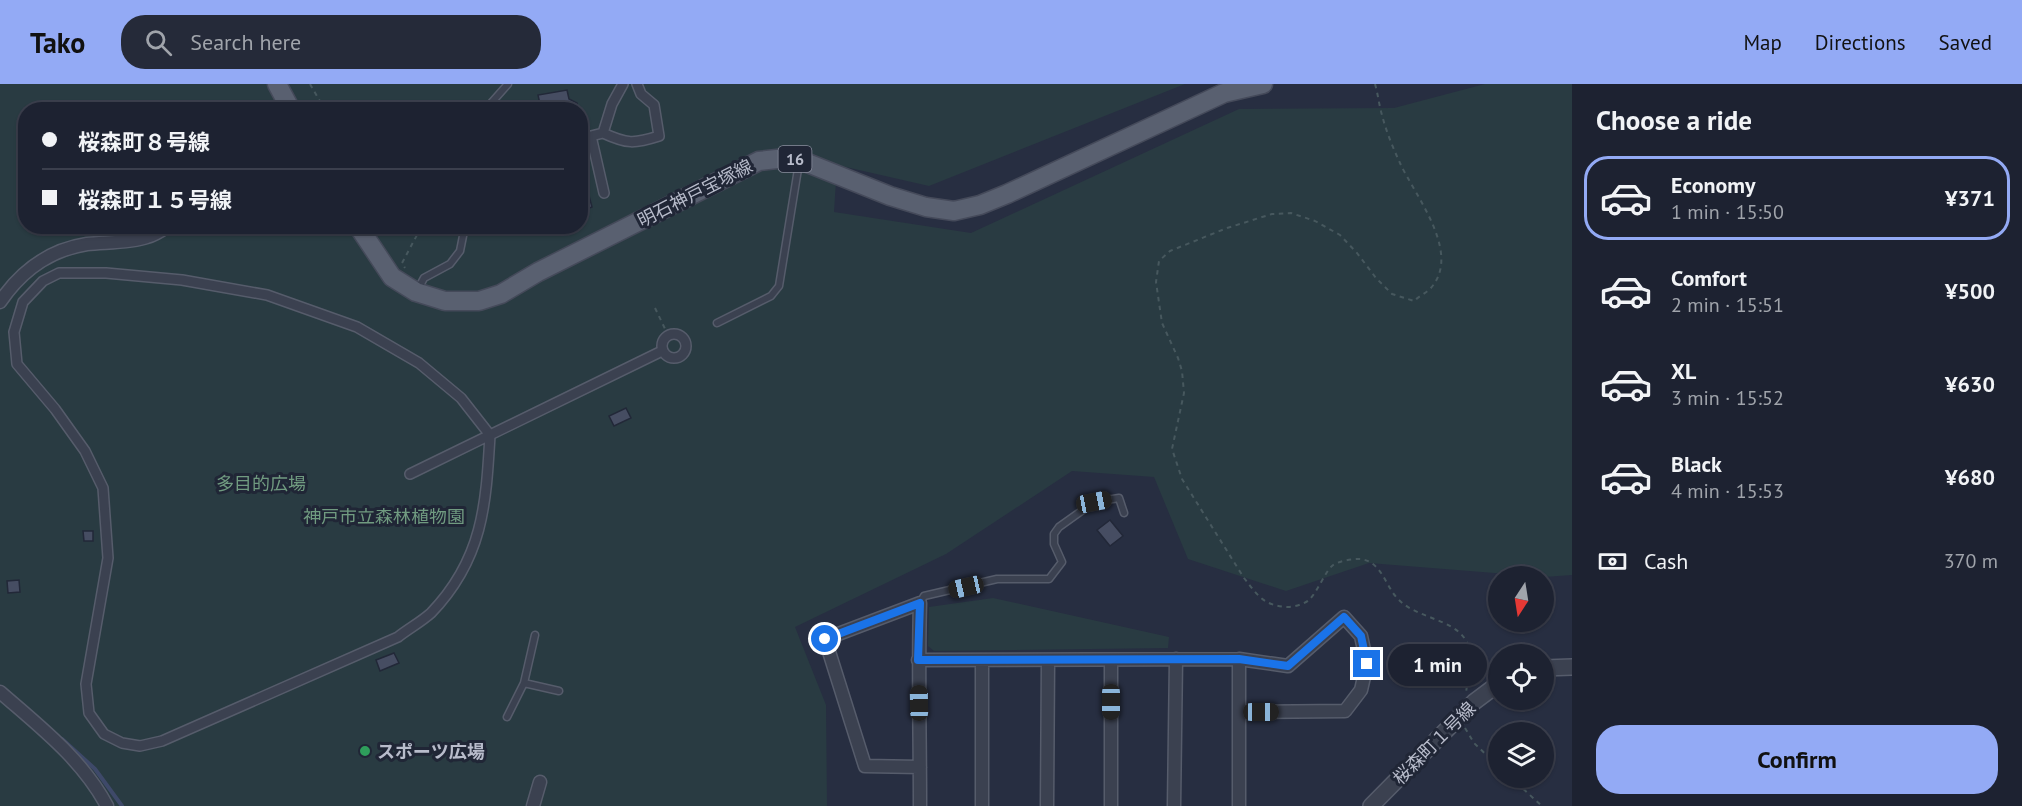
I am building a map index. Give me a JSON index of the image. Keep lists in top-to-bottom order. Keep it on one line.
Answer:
{"streets":{"main road":["16","明石神戸宝塚線"],"street":["桜森町１号線"]},"parks":["多目的広場","神戸市立森林植物園"],"places":["スポーツ広場"],"north":"bottom","page":{"header":"Tako","search":"Search here","nav":["Map","Directions","Saved"],"heading":"Choose a ride","banner":["桜森町８号線","桜森町１５号線"],"list":[{"name":"Economy","note":"1 min · 15:50","value":"¥371"},{"name":"Comfort","note":"2 min · 15:51","value":"¥500"},{"name":"XL","note":"3 min · 15:52","value":"¥630"},{"name":"Black","note":"4 min · 15:53","value":"¥680"}],"pay":["Cash","370 m"],"bubble":"1 min","buttons":"Confirm"}}
